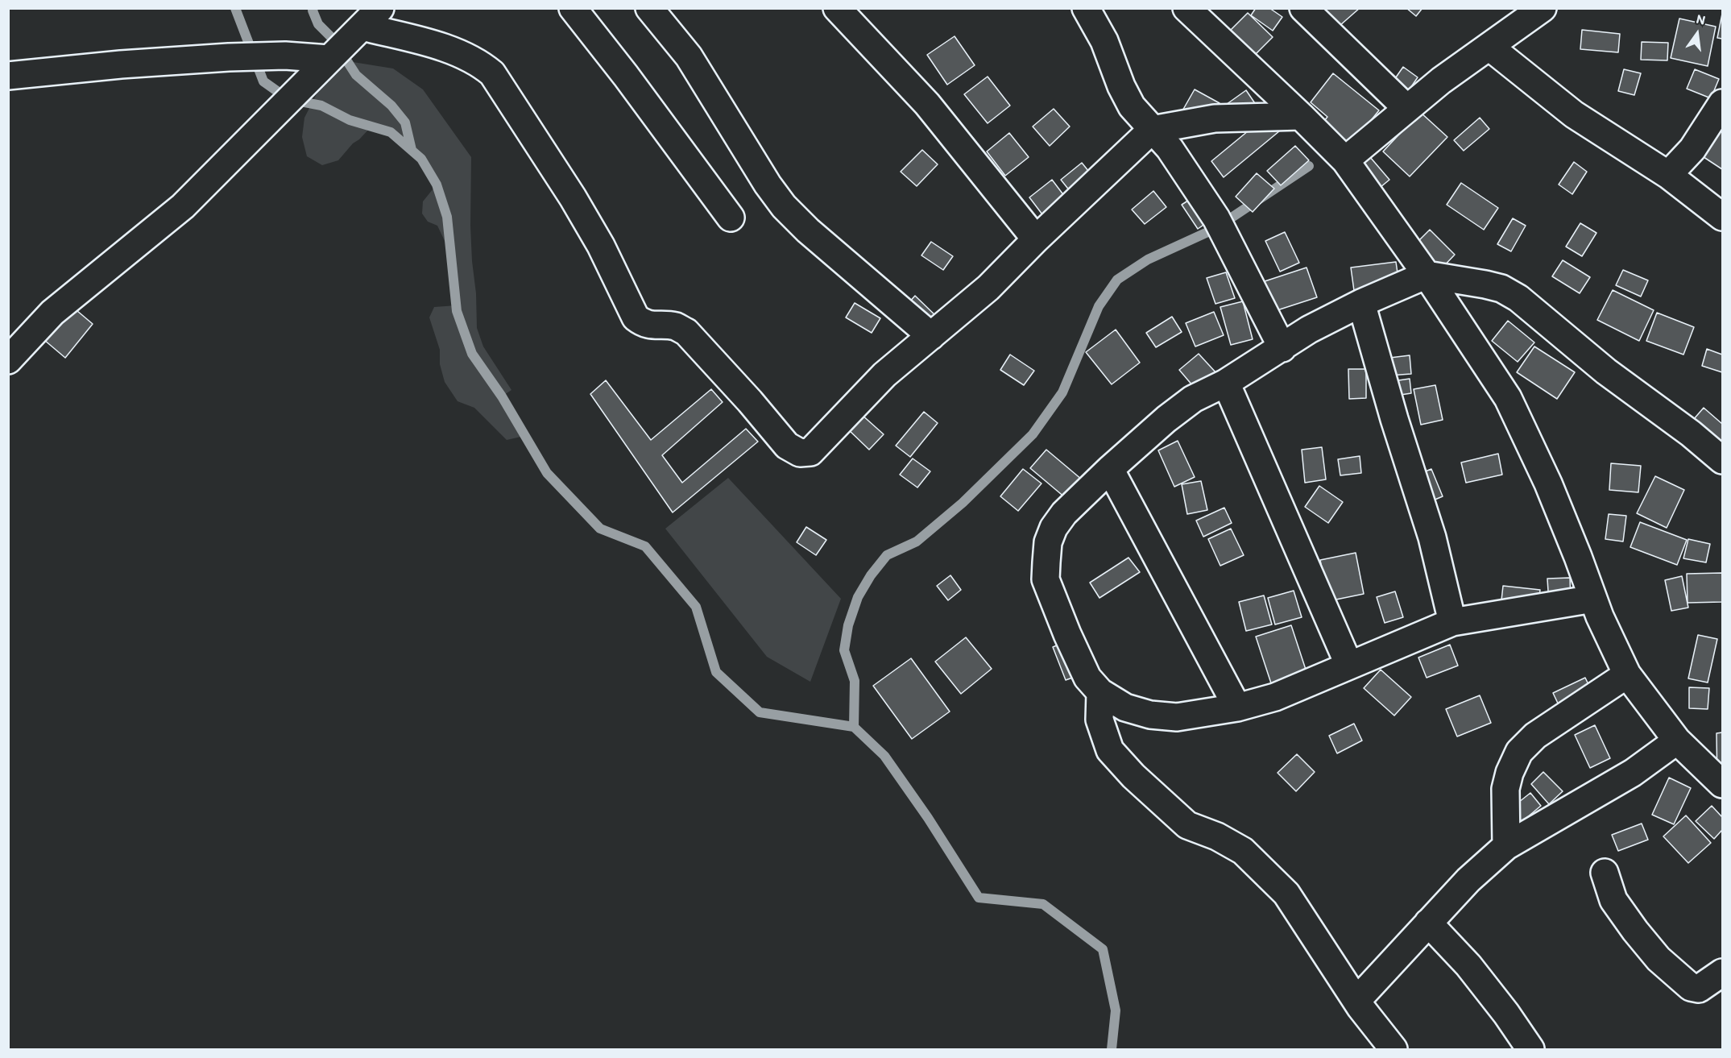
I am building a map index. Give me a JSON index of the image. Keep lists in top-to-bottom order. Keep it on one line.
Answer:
{"north":"top"}
